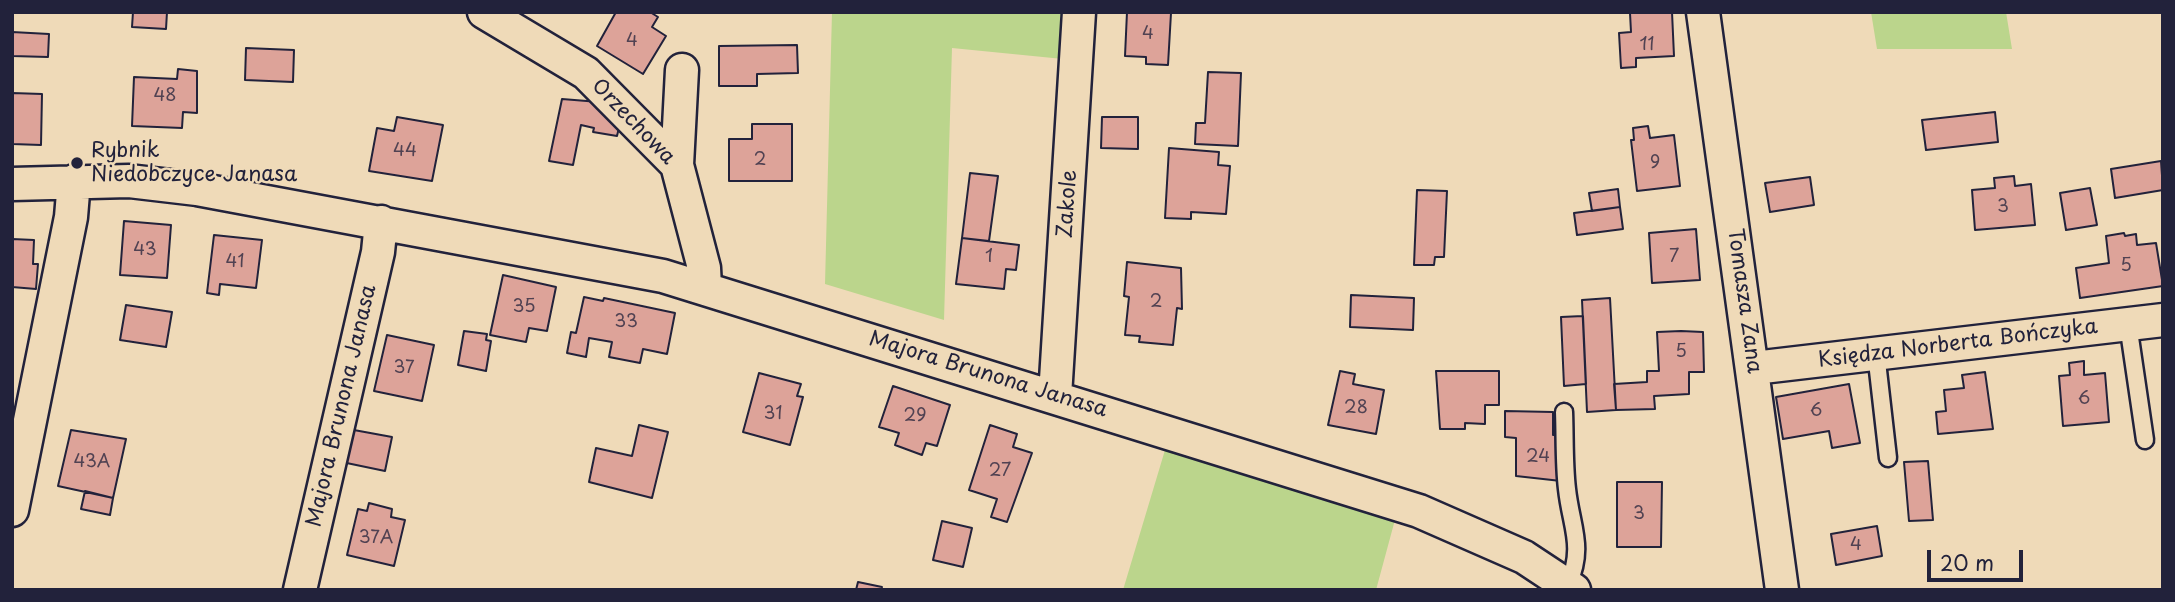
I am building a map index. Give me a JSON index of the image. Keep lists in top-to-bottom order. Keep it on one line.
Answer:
{"streets":{"street":["Orzechowa","Zakole","Tomasza Zana","Księdza Norberta Bończyka","Majora Brunona Janasa"]},"crossings":[["Orzechowa","Majora Brunona Janasa"],["Zakole","Majora Brunona Janasa"],["Tomasza Zana","Księdza Norberta Bończyka"]],"places":["Rybnik Niedobczyce Janasa"],"house_numbers":["4","4","11","48","44","2","9","3","43","1","7","41","5","2","35","33","5","37","6","28","6","31","29","24","43A","27","3","37A","4"],"scale_bar":"20 m"}
